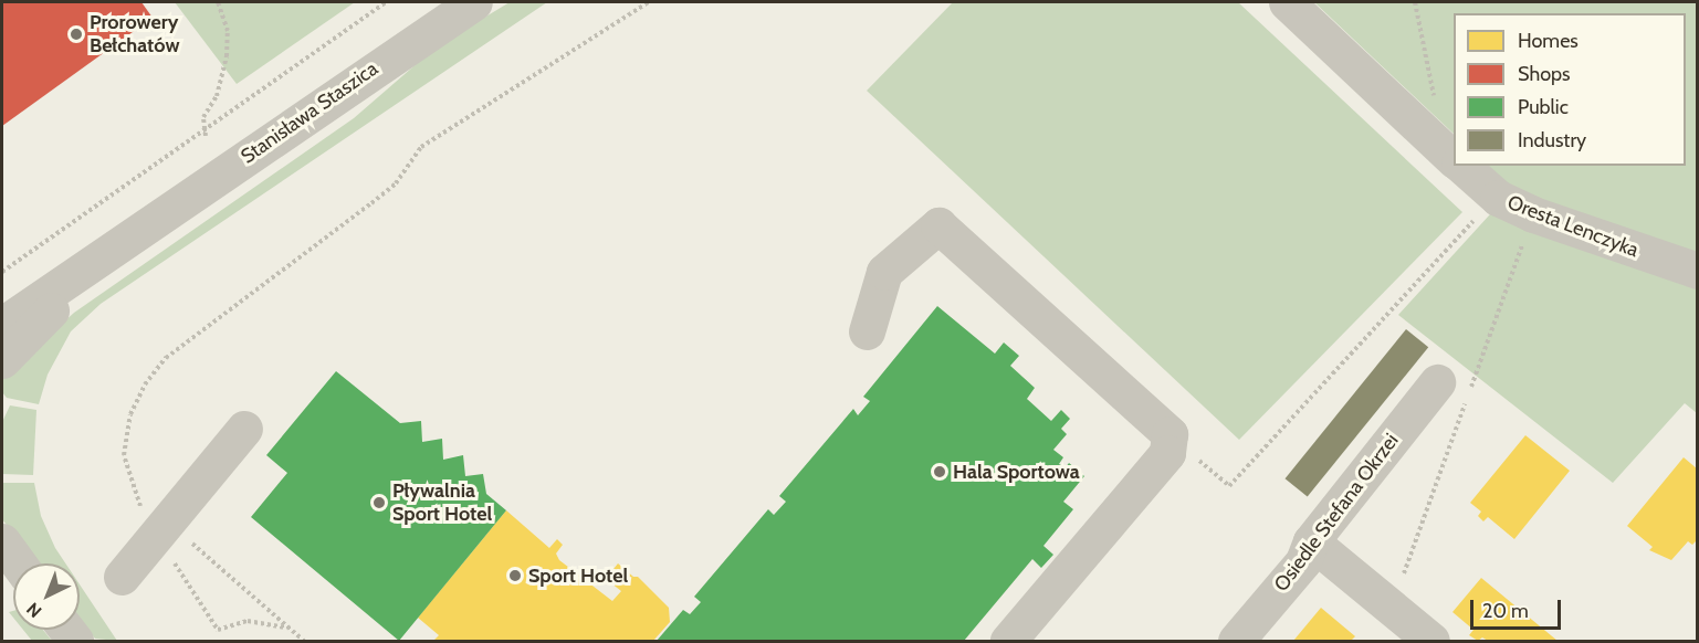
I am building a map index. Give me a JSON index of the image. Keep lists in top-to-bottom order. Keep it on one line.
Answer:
{"streets":{"street":["Stanisława Staszica","Oresta Lenczyka","Osiedle Stefana Okrzei"]},"places":["Prorowery Bełchatów","Hala Sportowa","Pływalnia Sport Hotel","Sport Hotel"],"legend":["Homes","Shops","Public","Industry"],"scale_bar":"20 m","north":"bottom left"}
